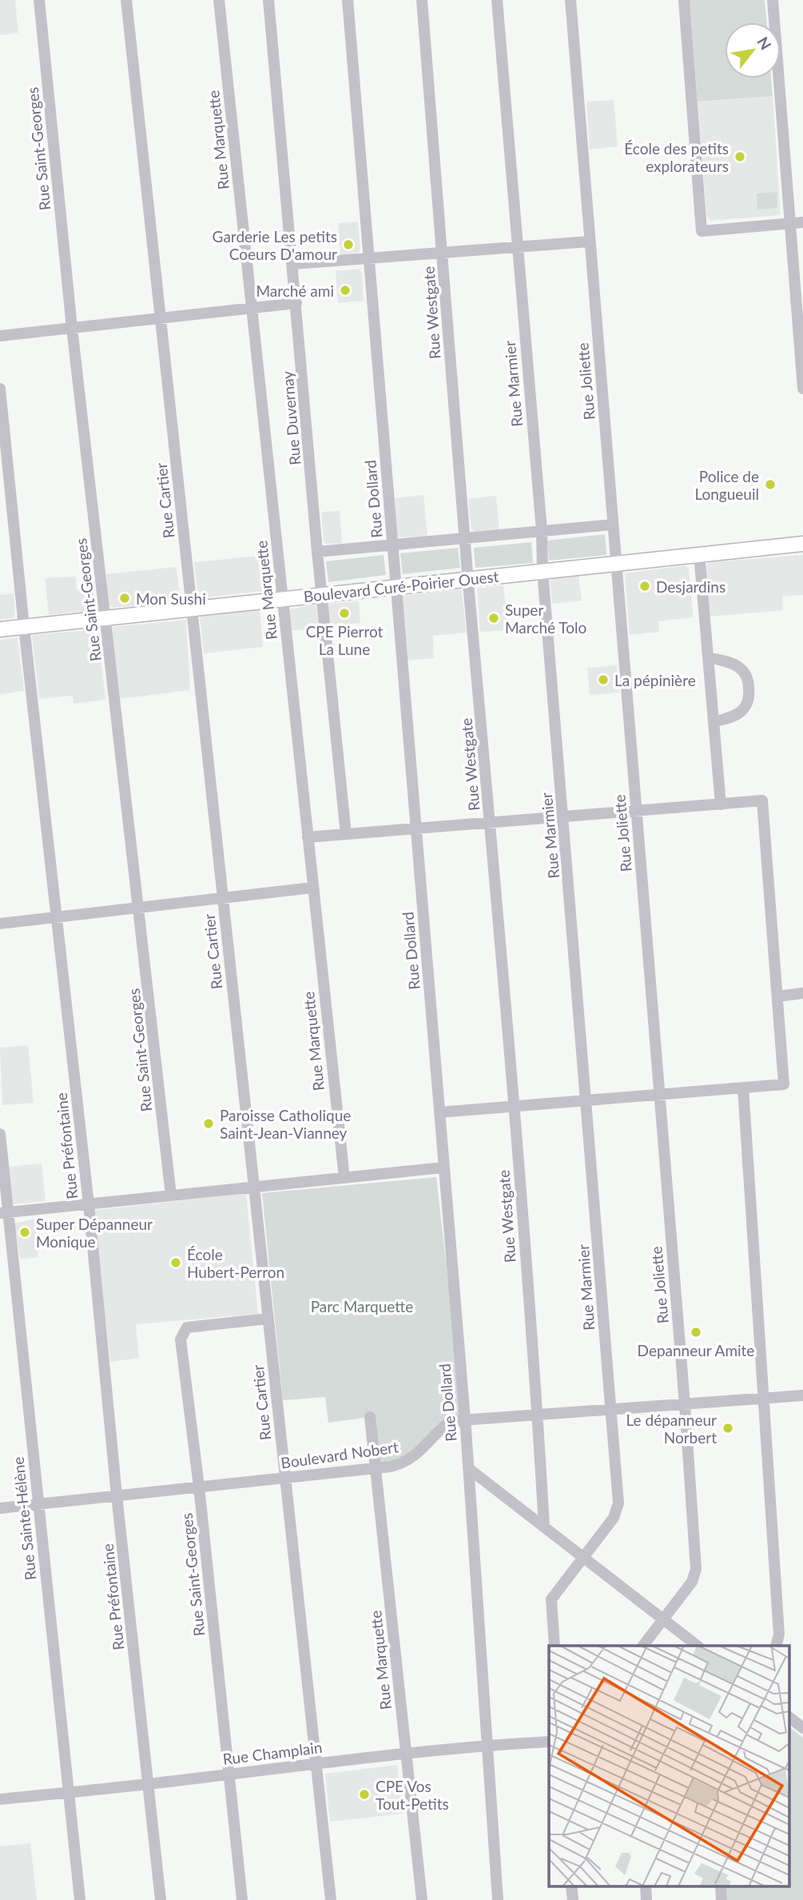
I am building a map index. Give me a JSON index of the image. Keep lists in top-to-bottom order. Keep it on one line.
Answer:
{"streets":{"main road":["Boulevard Curé-Poirier Ouest"],"street":["Rue Marquette","Rue Saint-Georges","Rue Westgate","Rue Joliette","Rue Marmier","Rue Duvernay","Rue Dollard","Rue Cartier","Rue Préfontaine","Boulevard Nobert","Rue Sainte-Hélène","Rue Champlain"]},"crossings":[["Rue Marquette","Boulevard Curé-Poirier Ouest"],["Rue Marquette","Boulevard Nobert"],["Rue Marquette","Rue Champlain"],["Rue Saint-Georges","Rue Cartier"],["Rue Saint-Georges","Boulevard Curé-Poirier Ouest"],["Rue Saint-Georges","Boulevard Nobert"],["Rue Saint-Georges","Rue Champlain"],["Rue Westgate","Boulevard Curé-Poirier Ouest"],["Rue Westgate","Boulevard Nobert"],["Rue Joliette","Boulevard Curé-Poirier Ouest"],["Rue Joliette","Boulevard Nobert"],["Rue Marmier","Boulevard Curé-Poirier Ouest"],["Rue Marmier","Boulevard Nobert"],["Rue Duvernay","Boulevard Curé-Poirier Ouest"],["Rue Dollard","Boulevard Curé-Poirier Ouest"],["Rue Dollard","Boulevard Nobert"],["Rue Dollard","Rue Champlain"],["Rue Cartier","Boulevard Curé-Poirier Ouest"],["Rue Cartier","Boulevard Nobert"],["Rue Cartier","Rue Champlain"],["Boulevard Curé-Poirier Ouest","Rue Préfontaine"],["Rue Préfontaine","Boulevard Nobert"],["Rue Préfontaine","Rue Champlain"],["Boulevard Nobert","Rue Sainte-Hélène"],["Rue Sainte-Hélène","Rue Champlain"]],"parks":["Parc Marquette"],"places":["École des petits explorateurs","Garderie Les petits Coeurs D'amour","Marché ami","Police de Longueuil","Desjardins","Mon Sushi","CPE Pierrot La Lune","Super Marché Tolo","La pépinière","Paroisse Catholique Saint-Jean-Vianney","Super Dépanneur Monique","École Hubert-Perron","Depanneur Amite","Le dépanneur Norbert","CPE Vos Tout-Petits"],"north":"top right"}
